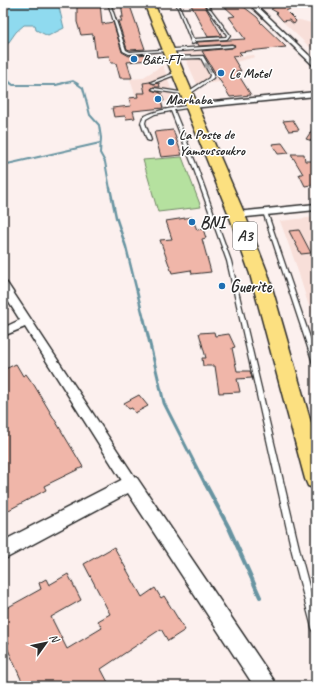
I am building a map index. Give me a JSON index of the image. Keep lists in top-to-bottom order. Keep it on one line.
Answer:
{"streets":{"highway":["A3"]},"places":["Bâti-FT","Le Motel","Marhaba","La Poste de Yamoussoukro","BNI","Guerite"],"north":"top right"}
